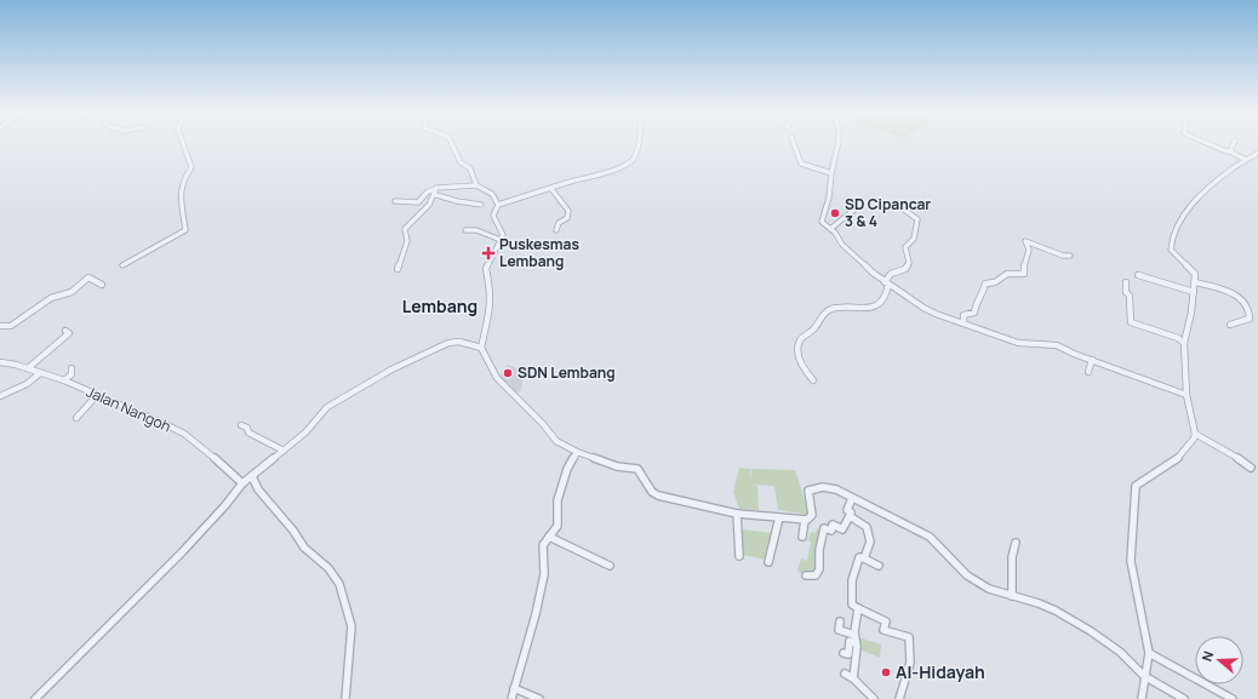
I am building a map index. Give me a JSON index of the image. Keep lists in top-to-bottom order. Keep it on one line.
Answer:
{"streets":{"street":["Jalan Nangoh"]},"districts":["Lembang"],"places":{"other":["SD Cipancar 3 & 4","SDN Lembang","Al-Hidayah"],"health":["Puskesmas Lembang"]},"north":"left"}
